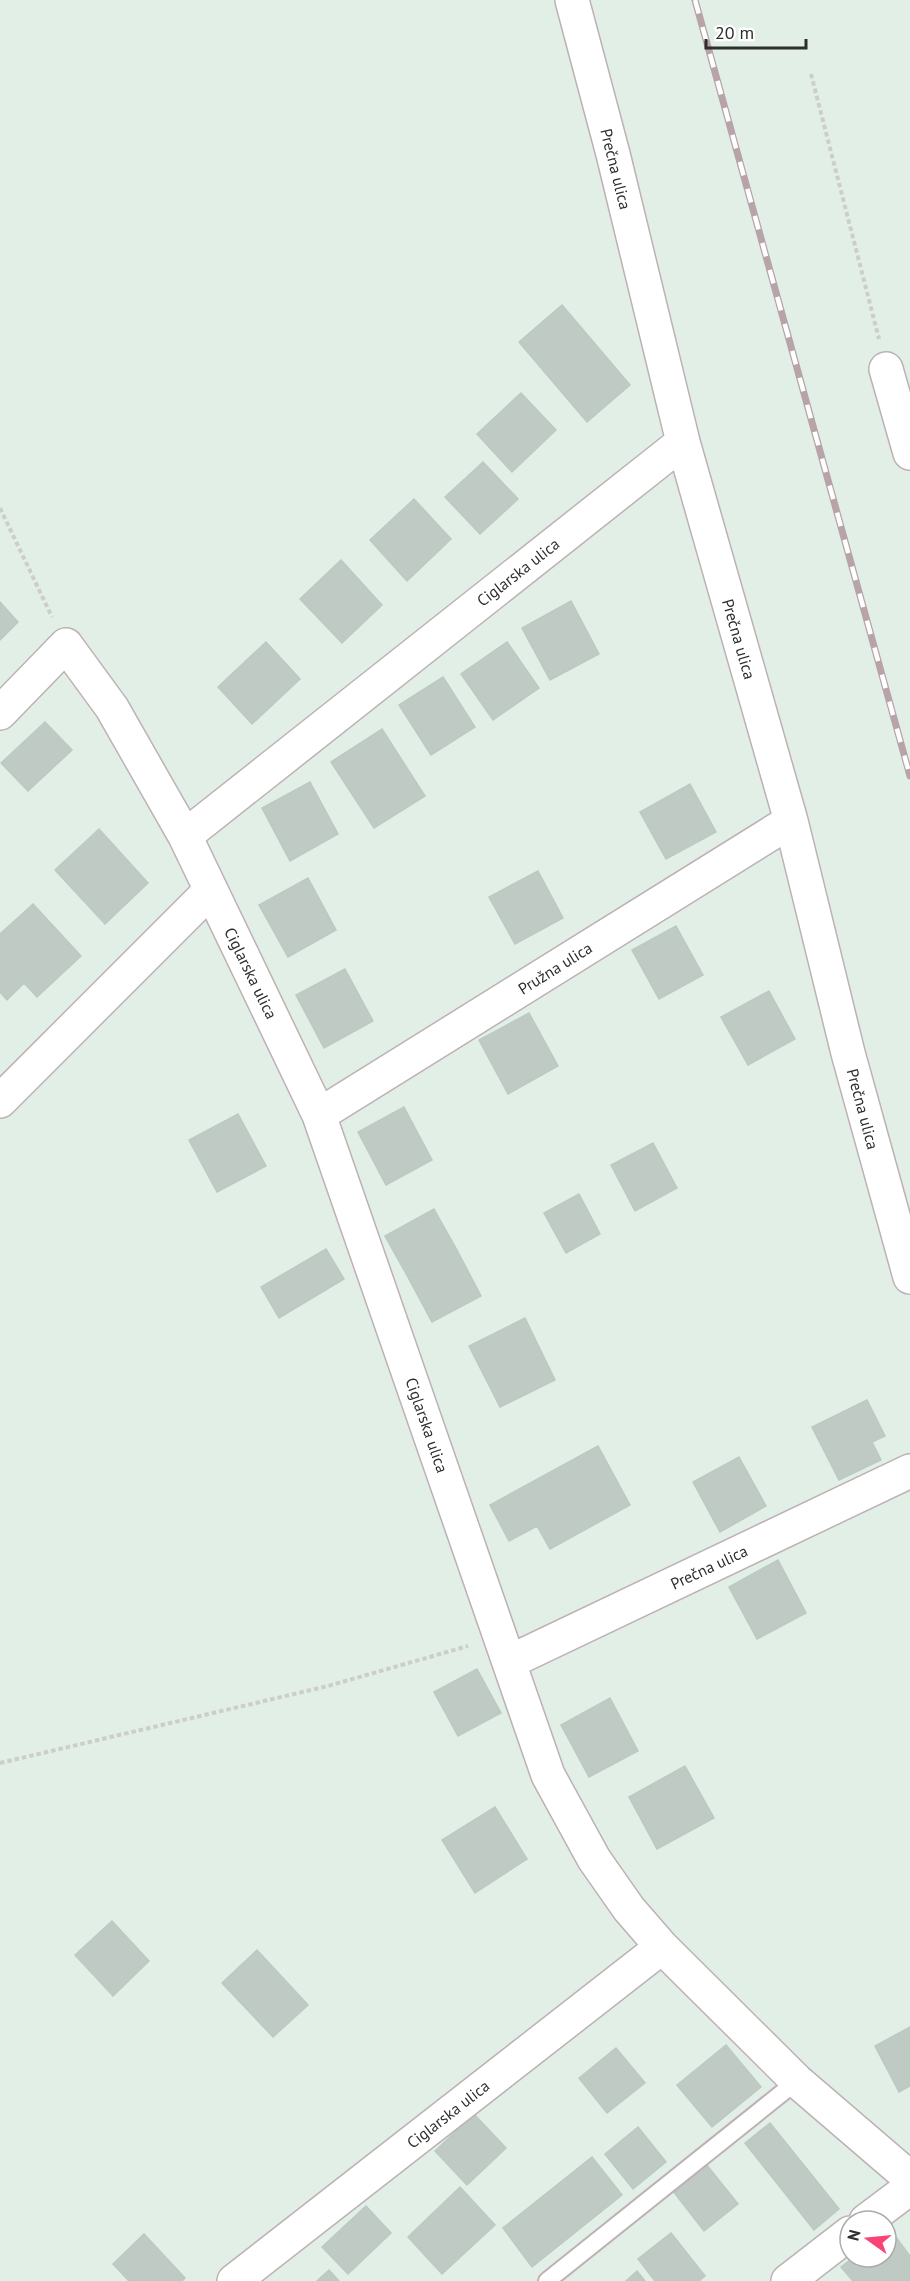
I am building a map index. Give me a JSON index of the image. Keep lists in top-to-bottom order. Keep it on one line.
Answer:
{"streets":{"street":["Prečna ulica","Ciglarska ulica","Pružna ulica"]},"crossings":[["Prečna ulica","Ciglarska ulica"],["Prečna ulica","Pružna ulica"],["Ciglarska ulica","Pružna ulica"]],"scale_bar":"20 m","north":"left"}
